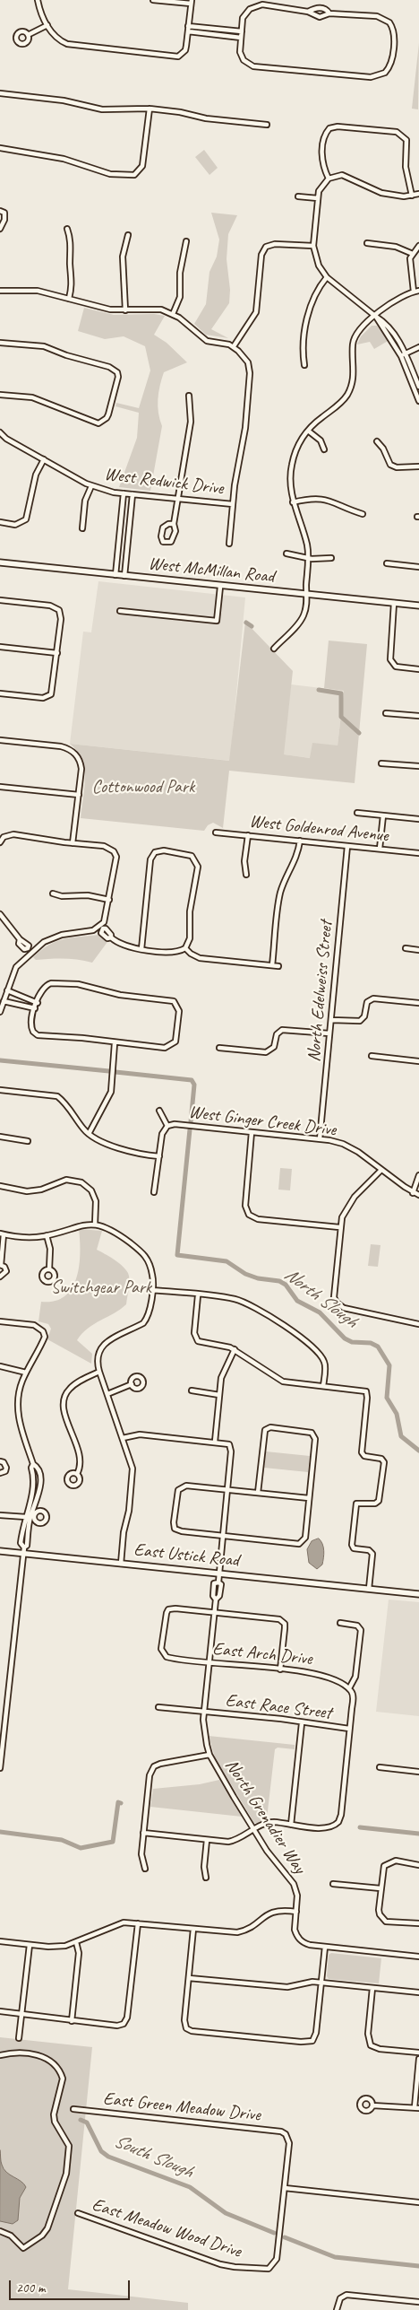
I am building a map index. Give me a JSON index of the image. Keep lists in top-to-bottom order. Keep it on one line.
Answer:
{"streets":{"main road":["West McMillan Road","East Ustick Road"],"street":["West Redwick Drive","West Goldenrod Avenue","North Edelweiss Street","West Ginger Creek Drive","East Arch Drive","East Race Street","North Grenadier Way","East Green Meadow Drive","East Meadow Wood Drive"]},"crossings":[["West Goldenrod Avenue","North Edelweiss Street"],["North Edelweiss Street","West Ginger Creek Drive"],["East Ustick Road","North Grenadier Way"],["East Arch Drive","East Race Street"],["East Arch Drive","North Grenadier Way"],["East Race Street","North Grenadier Way"],["East Green Meadow Drive","East Meadow Wood Drive"]],"water":["North Slough","South Slough"],"parks":["Cottonwood Park","Switchgear Park"],"scale_bar":"200 m"}
